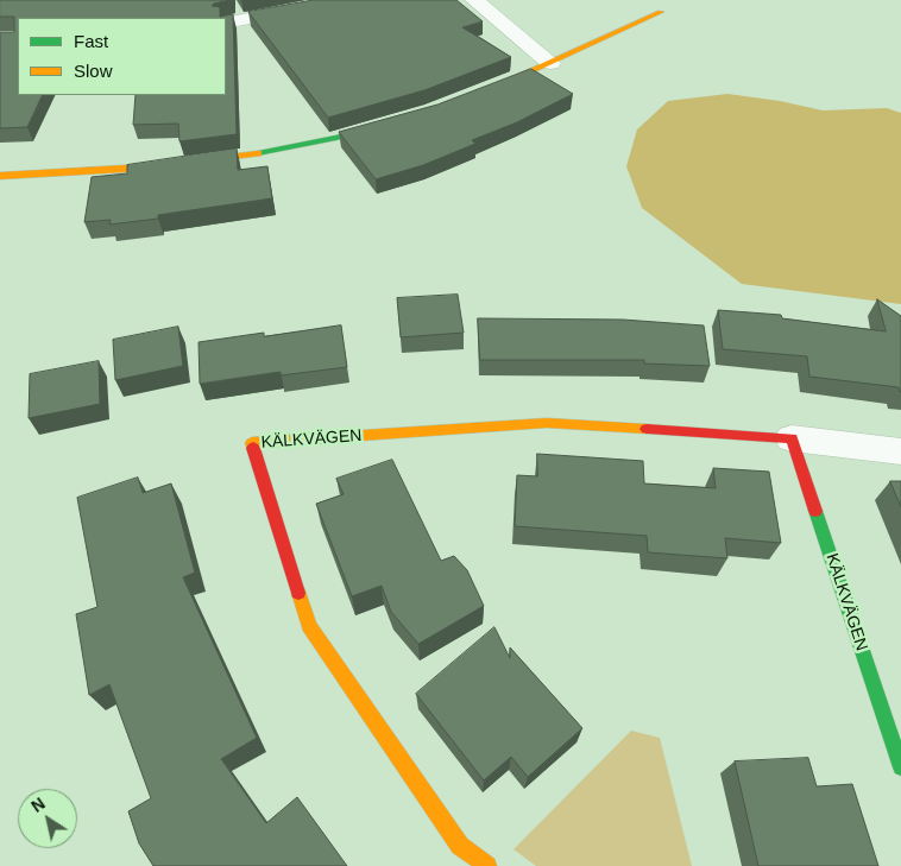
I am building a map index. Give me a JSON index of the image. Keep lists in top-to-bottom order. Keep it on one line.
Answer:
{"streets":{"street":["KÄLKVÄGEN"]},"legend":["Fast","Slow"],"north":"top left"}
